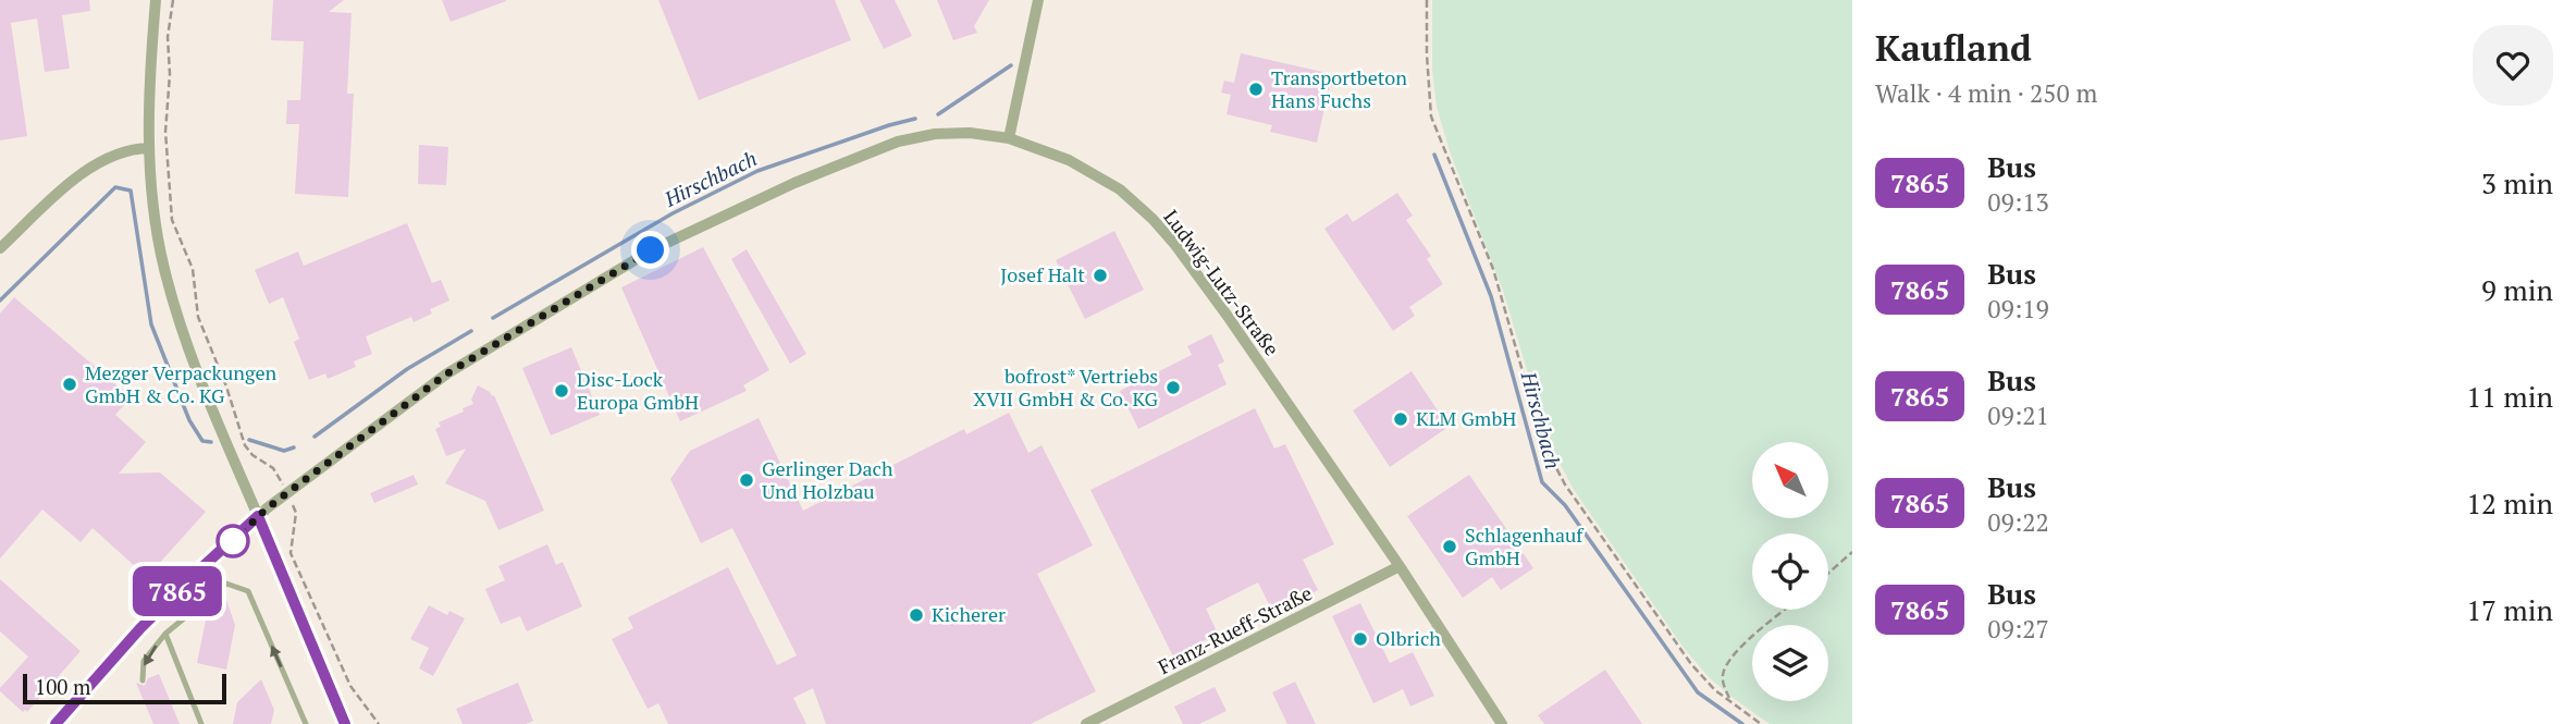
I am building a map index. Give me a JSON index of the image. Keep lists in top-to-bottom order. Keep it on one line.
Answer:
{"streets":{"street":["Ludwig-Lutz-Straße","Franz-Rueff-Straße"]},"crossings":[["Ludwig-Lutz-Straße","Franz-Rueff-Straße"]],"water":["Hirschbach"],"places":["Transportbeton Hans Fuchs","Josef Halt","Mezger Verpackungen GmbH & Co. KG","bofrost* Vertriebs XVII GmbH & Co. KG","Disc-Lock Europa GmbH","KLM GmbH","Gerlinger Dach Und Holzbau","Schlagenhauf GmbH","Kicherer","Olbrich"],"lines":["bus line 7865"],"scale_bar":"100 m","north":"top left","page":{"on_map":"7865","heading":["Kaufland","Walk · 4 min · 250 m"],"list":[{"mark":"7865","name":"Bus","note":"09:13","value":"3 min"},{"mark":"7865","name":"Bus","note":"09:19","value":"9 min"},{"mark":"7865","name":"Bus","note":"09:21","value":"11 min"},{"mark":"7865","name":"Bus","note":"09:22","value":"12 min"},{"mark":"7865","name":"Bus","note":"09:27","value":"17 min"}],"scale":"100 m"}}
